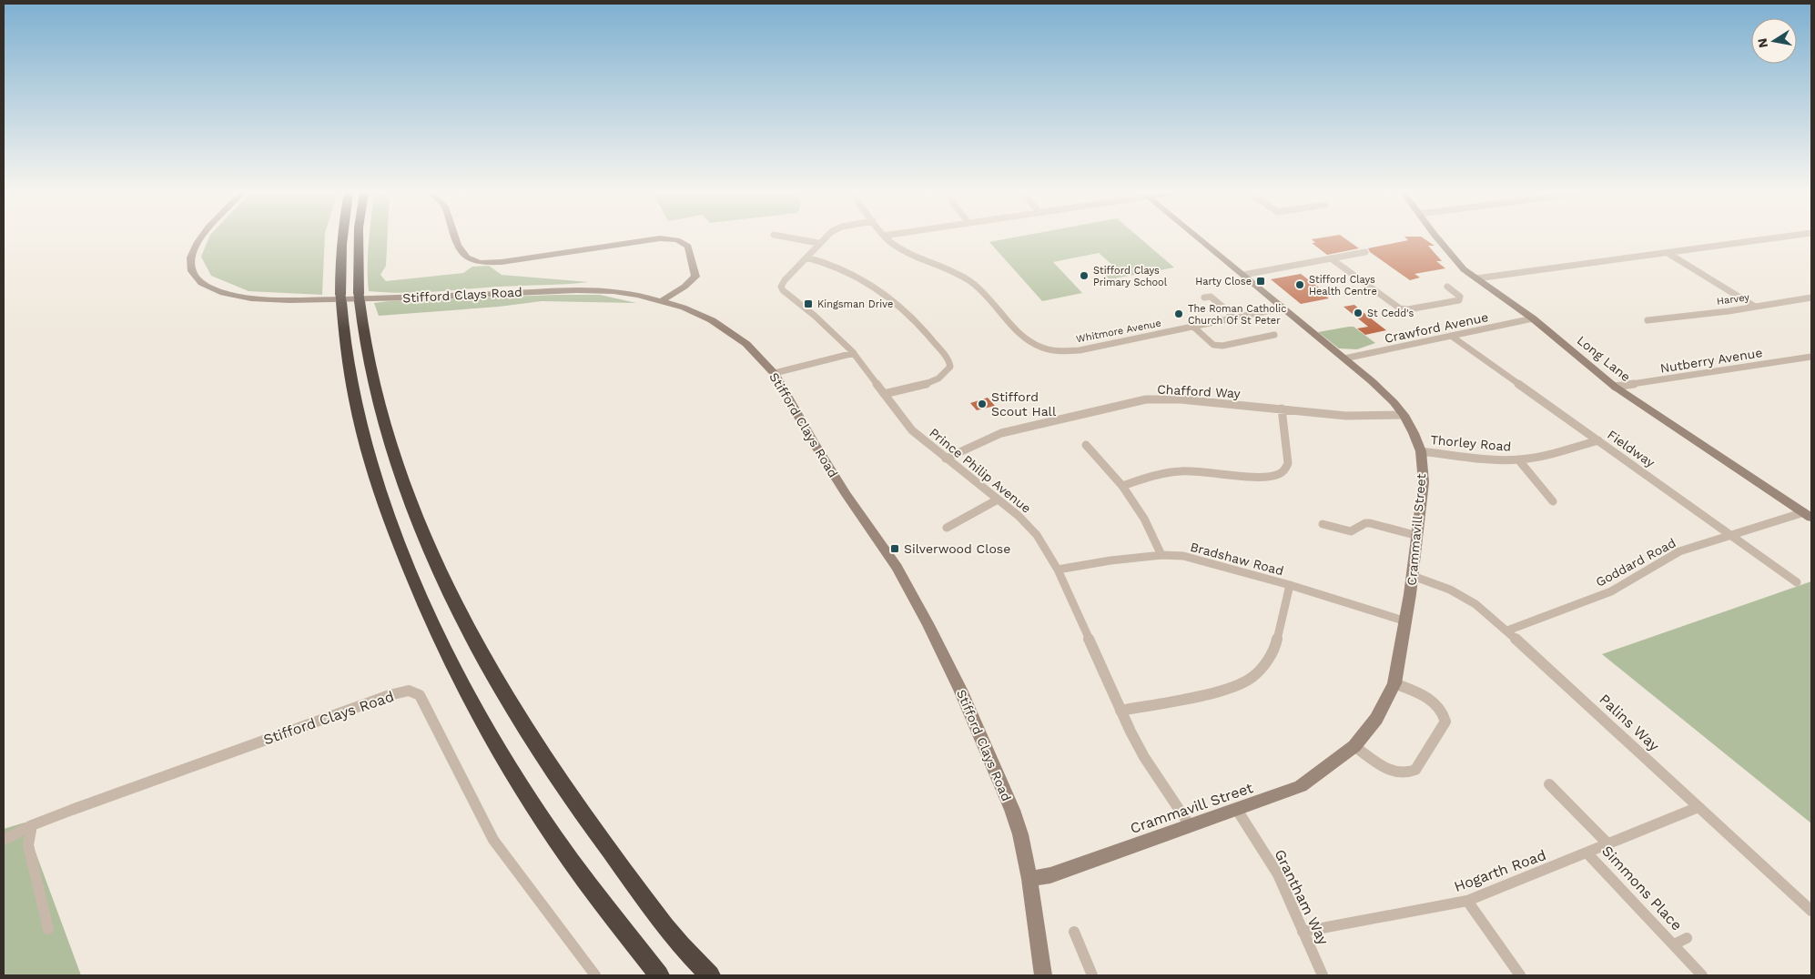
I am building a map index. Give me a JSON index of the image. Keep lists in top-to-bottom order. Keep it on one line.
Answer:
{"streets":{"street":["Stifford Clays Road","Harvey","Crawford Avenue","Whitmore Avenue","Long Lane","Nutberry Avenue","Chafford Way","Thorley Road","Fieldway","Prince Philip Avenue","Crammavill Street","Bradshaw Road","Goddard Road","Palins Way","Hogarth Road","Simmons Place","Grantham Way"]},"crossings":[["Stifford Clays Road","Crammavill Street"],["Crawford Avenue","Long Lane"],["Crawford Avenue","Fieldway"],["Crawford Avenue","Crammavill Street"],["Whitmore Avenue","Crammavill Street"],["Long Lane","Nutberry Avenue"],["Long Lane","Goddard Road"],["Chafford Way","Prince Philip Avenue"],["Chafford Way","Crammavill Street"],["Thorley Road","Fieldway"],["Thorley Road","Crammavill Street"],["Fieldway","Goddard Road"],["Prince Philip Avenue","Crammavill Street"],["Prince Philip Avenue","Bradshaw Road"],["Crammavill Street","Bradshaw Road"],["Crammavill Street","Palins Way"],["Crammavill Street","Grantham Way"],["Goddard Road","Palins Way"],["Palins Way","Hogarth Road"],["Hogarth Road","Simmons Place"],["Hogarth Road","Grantham Way"]],"places":{"other":["Stifford Clays Primary School","Stifford Clays Health Centre","St Cedd's","The Roman Catholic Church Of St Peter","Stifford Scout Hall"],"transit":["Harty Close","Kingsman Drive","Silverwood Close"]},"north":"left"}
